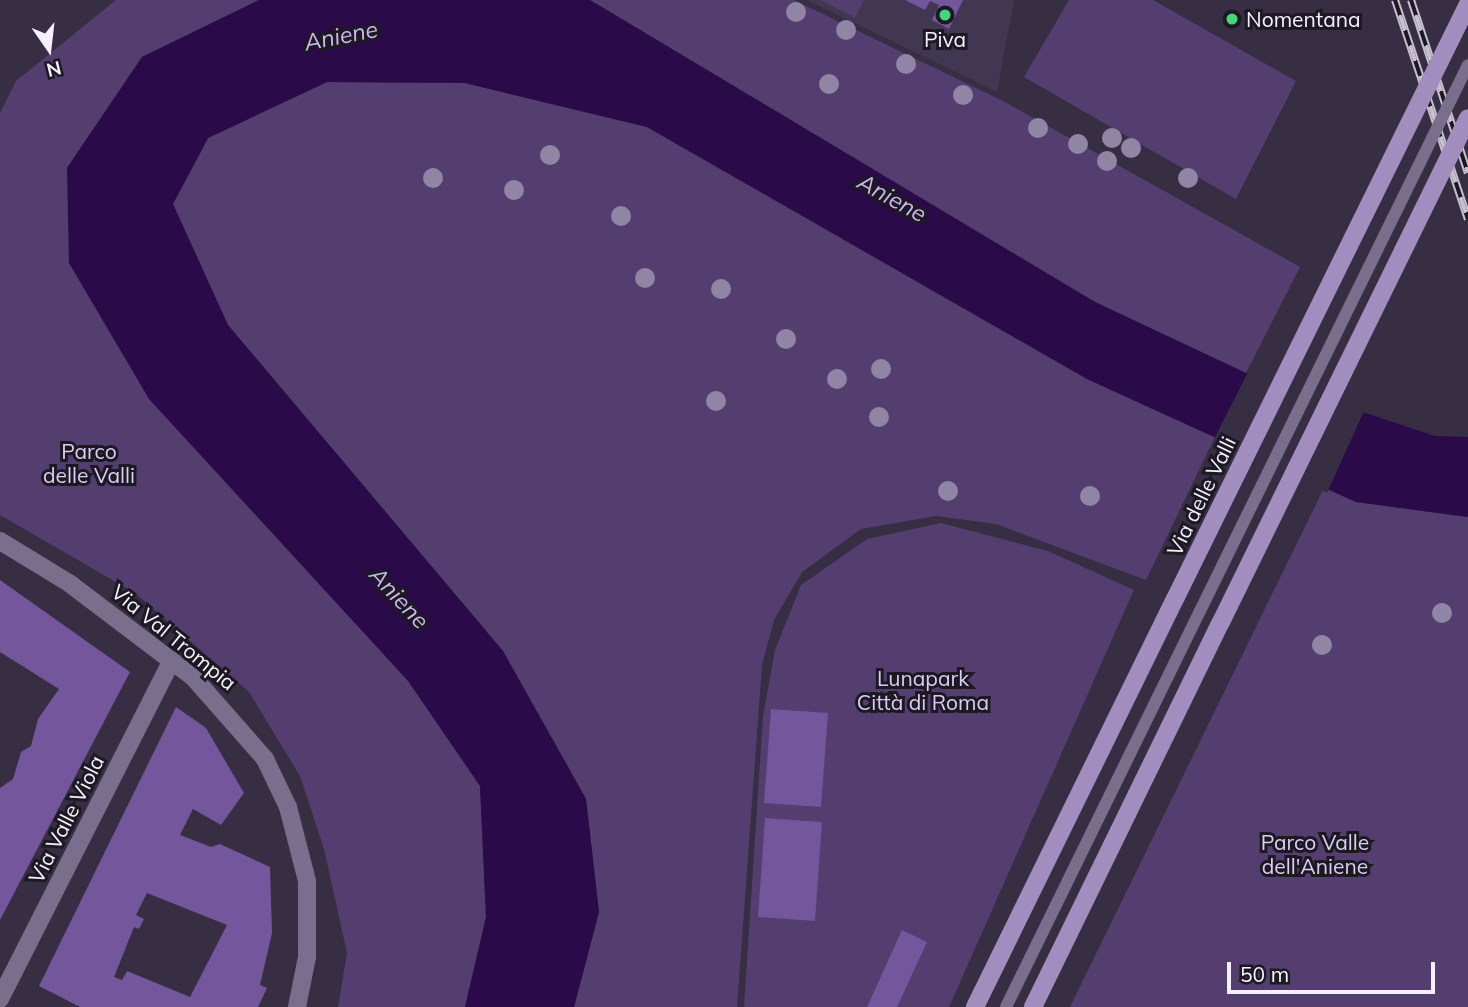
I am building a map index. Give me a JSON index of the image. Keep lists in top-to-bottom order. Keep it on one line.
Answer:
{"streets":{"main road":["Via delle Valli"],"street":["Via Val Trompia","Via Valle Viola"]},"crossings":[["Via Val Trompia","Via Valle Viola"]],"water":["Aniene"],"parks":["Parco delle Valli","Lunapark Città di Roma","Parco Valle dell'Aniene"],"places":["Piva","Nomentana"],"scale_bar":"50 m","north":"bottom"}
